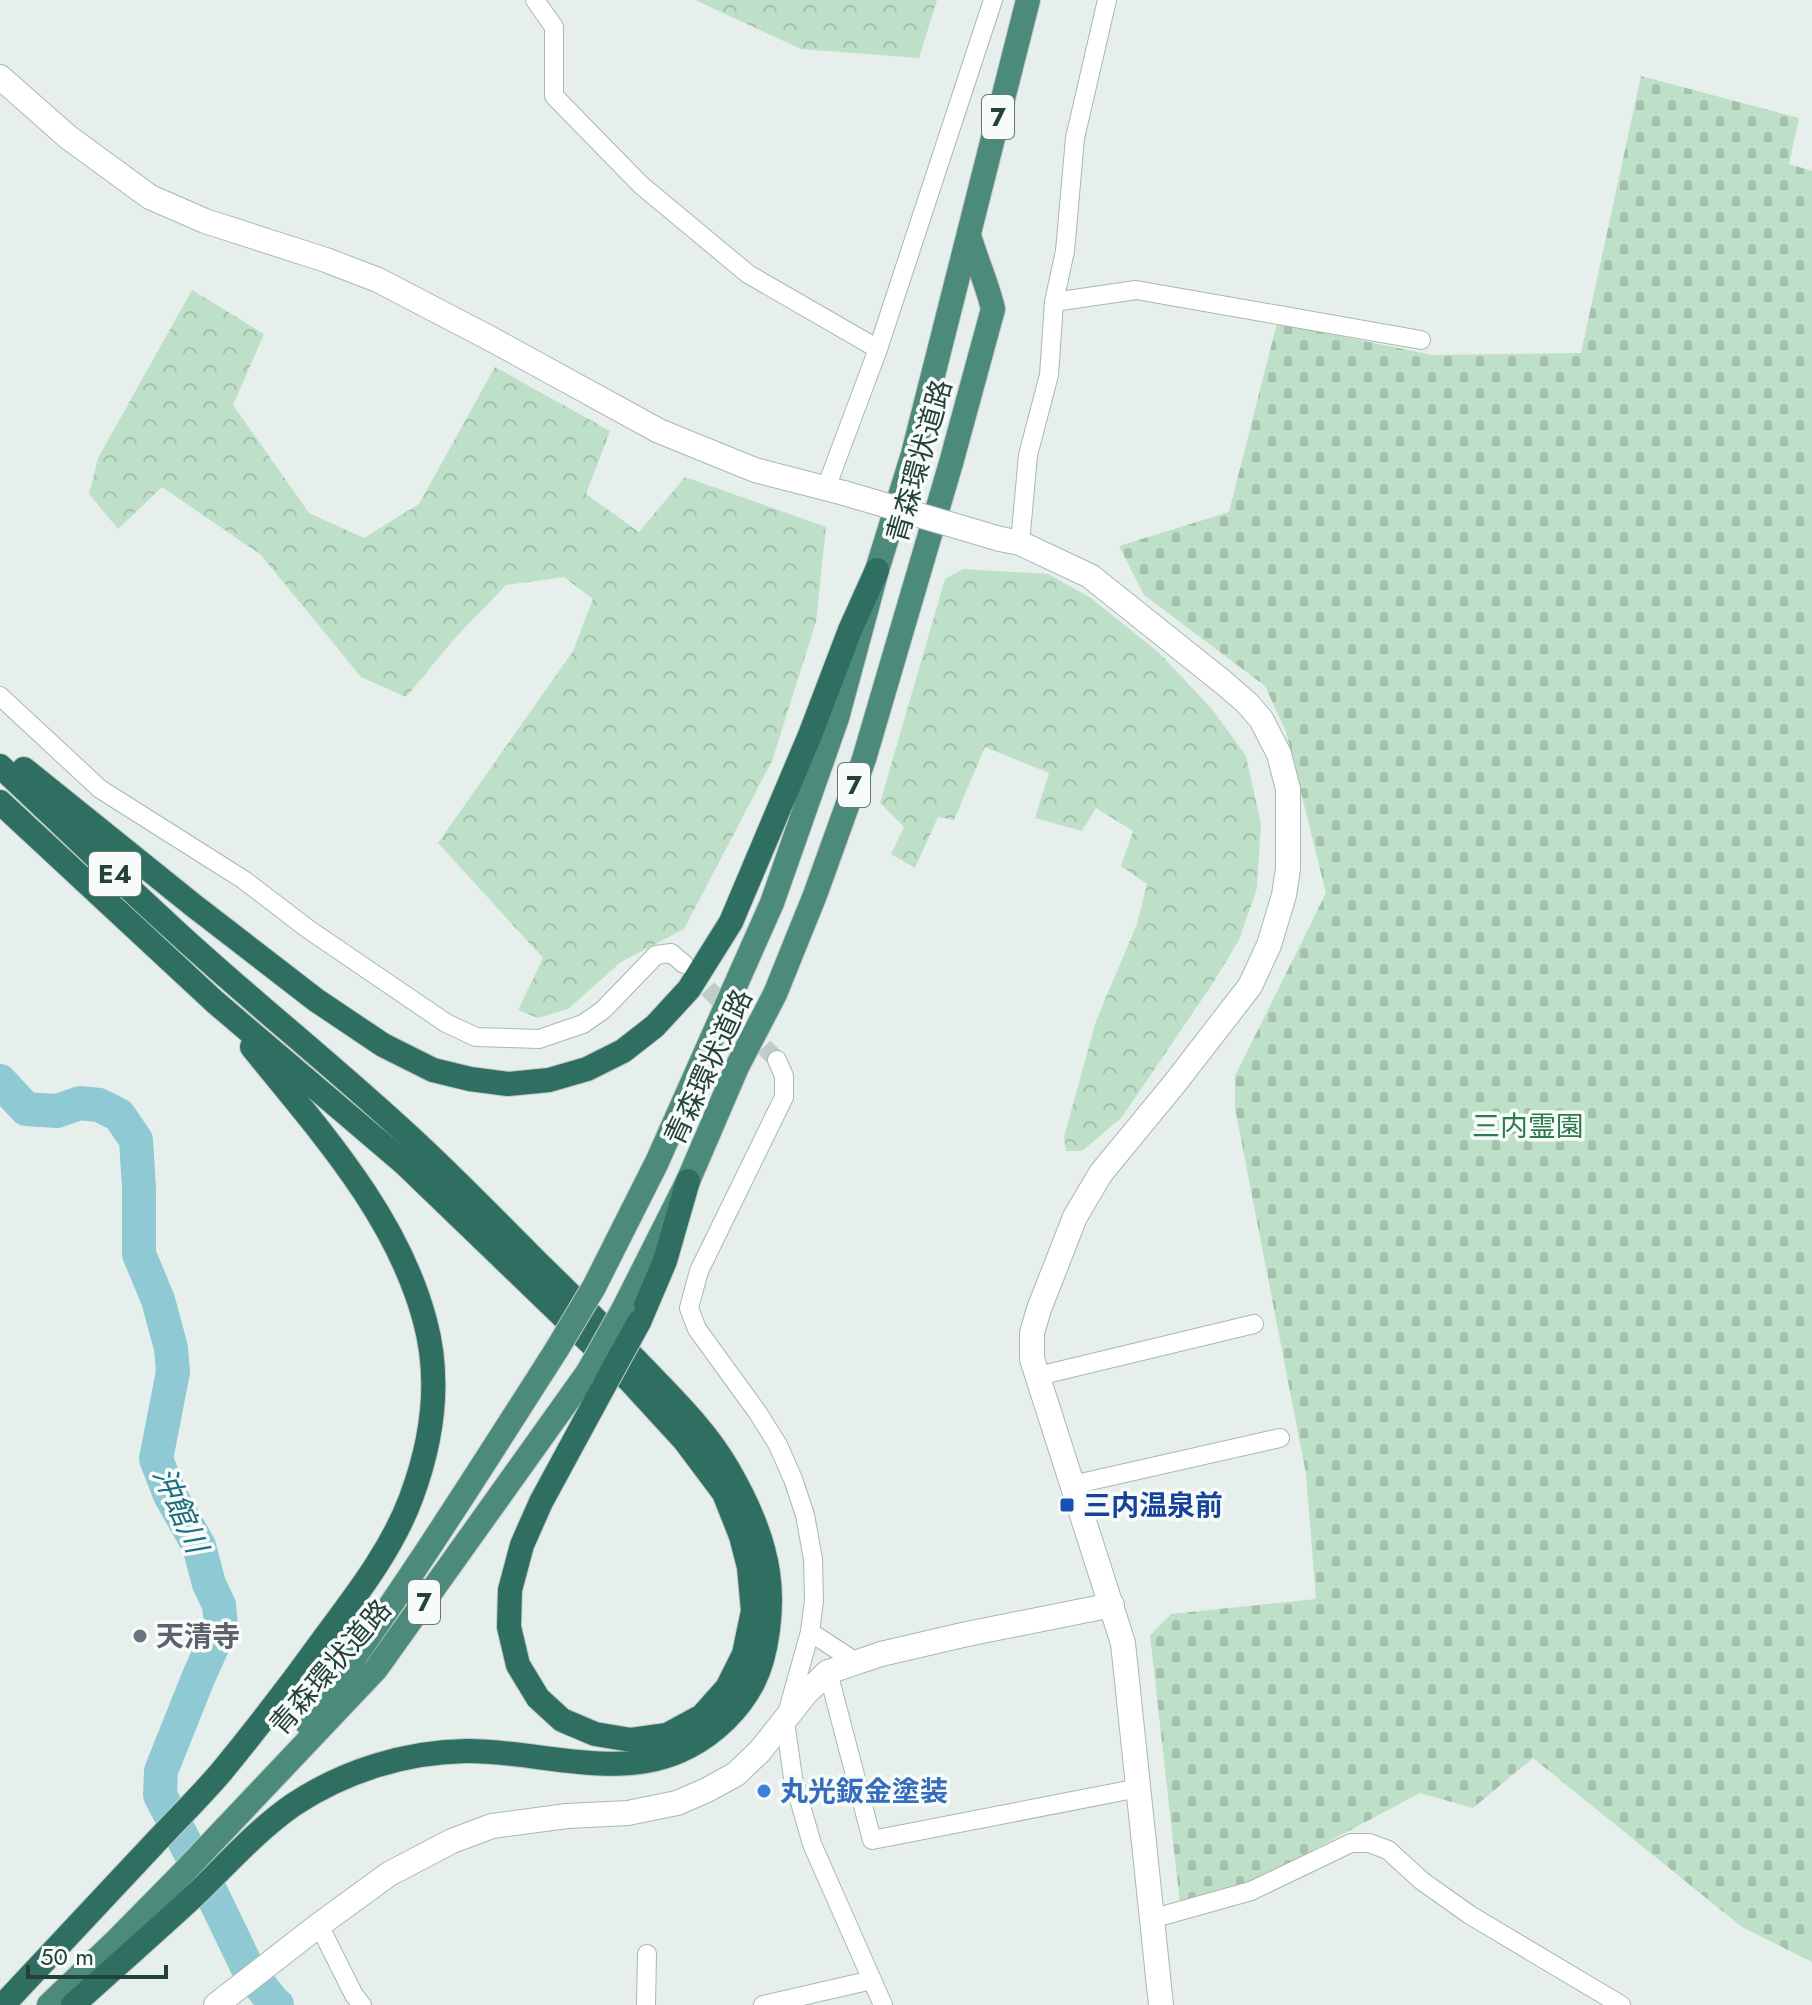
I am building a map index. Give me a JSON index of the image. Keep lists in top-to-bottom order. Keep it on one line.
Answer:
{"streets":{"highway":["7","青森環状道路","E4"]},"water":["沖館川"],"parks":["三内霊園"],"places":{"transit":["三内温泉前"],"other":["天清寺","丸光鈑金塗装"]},"scale_bar":"50 m"}
